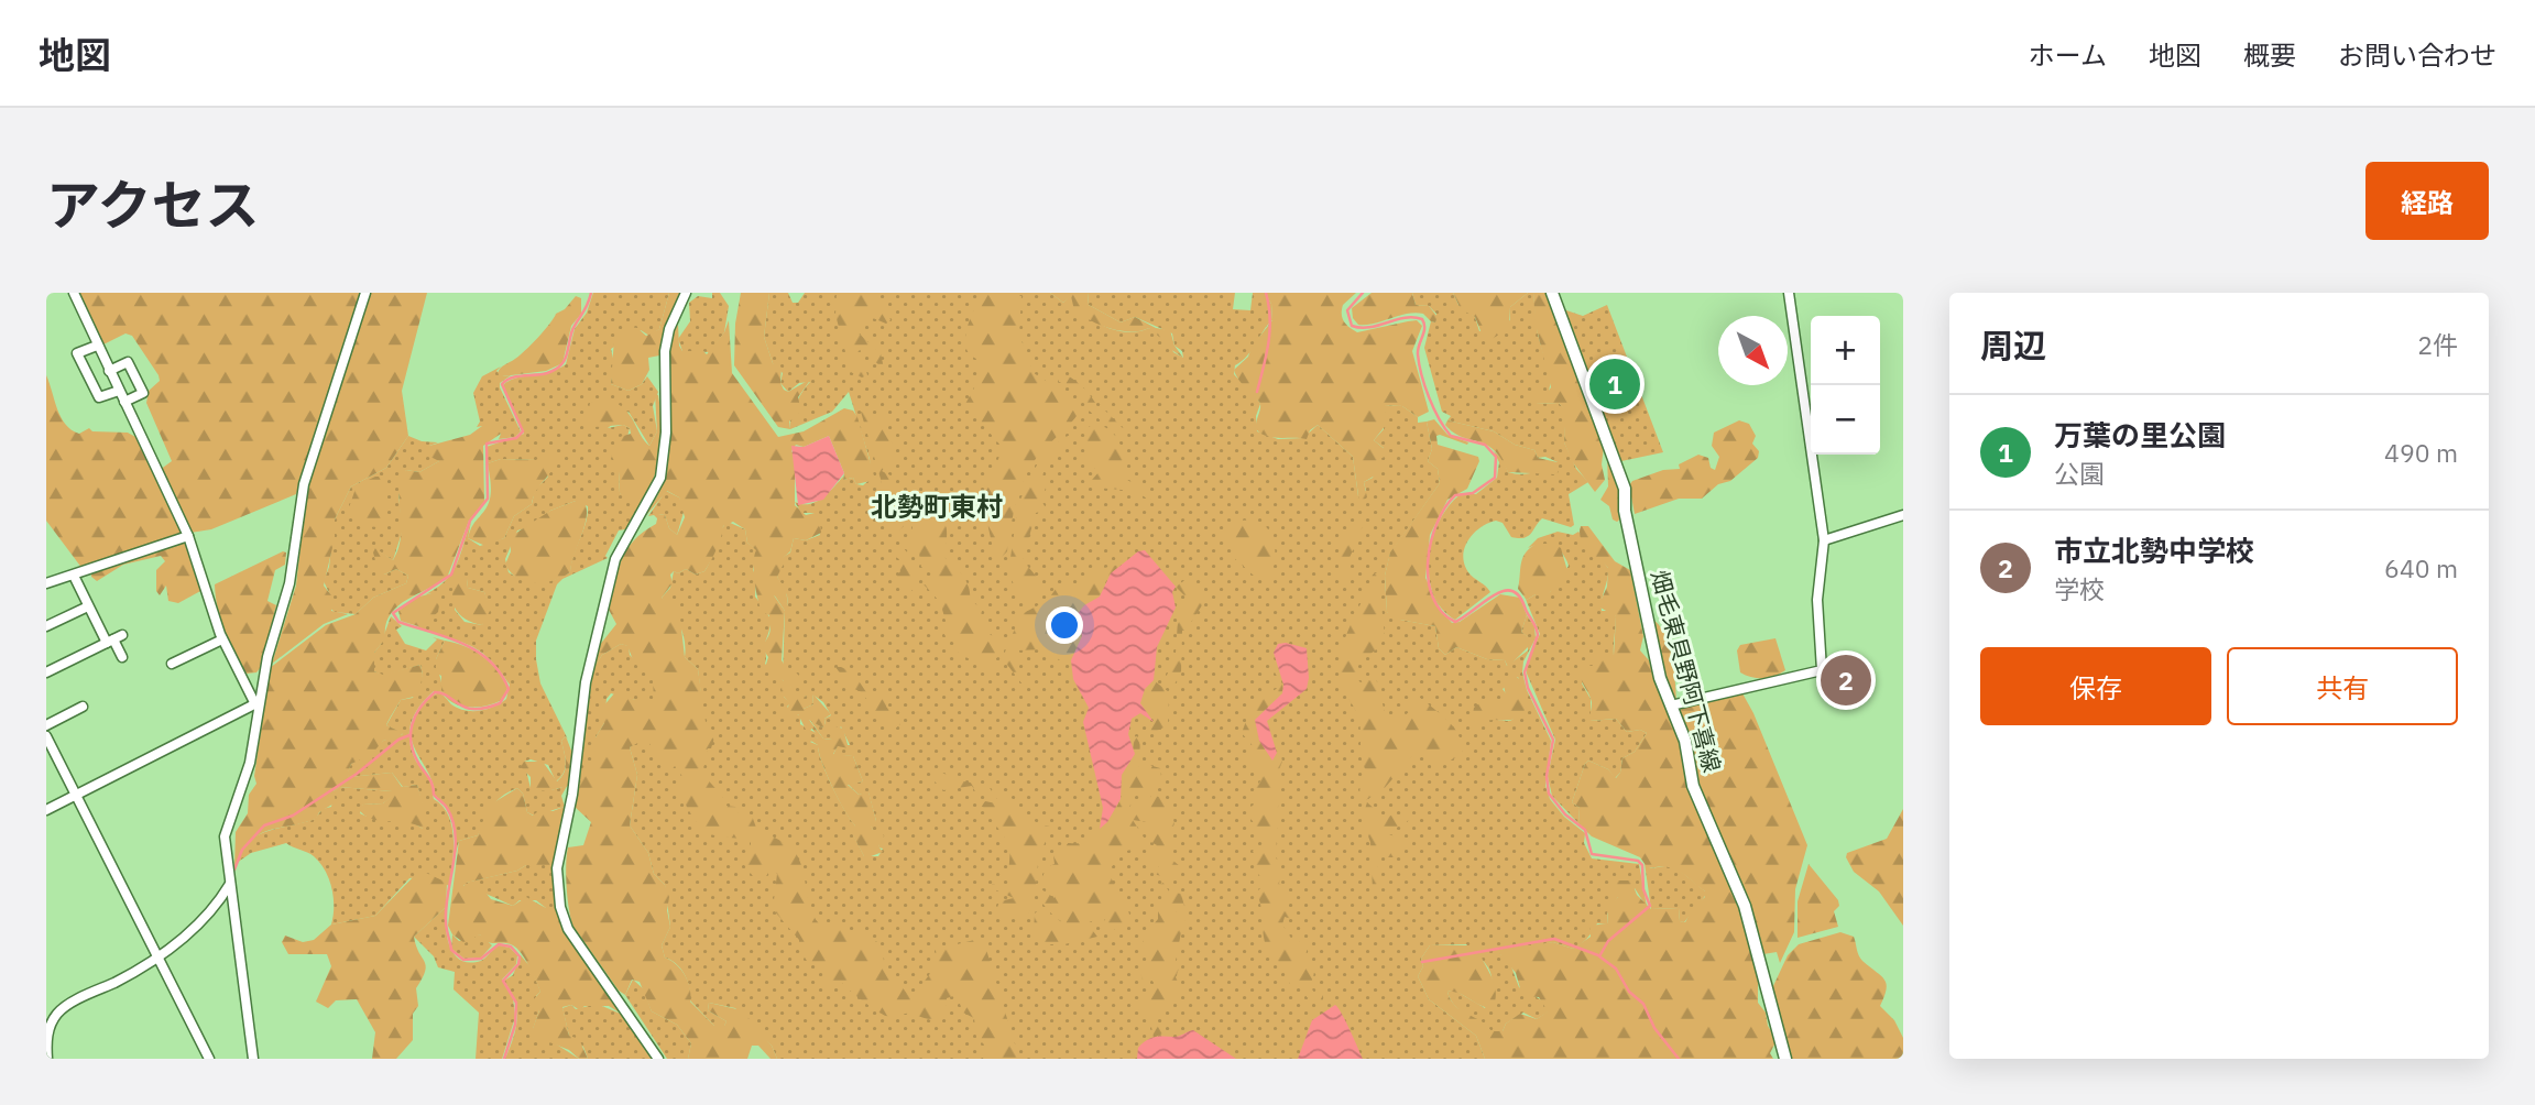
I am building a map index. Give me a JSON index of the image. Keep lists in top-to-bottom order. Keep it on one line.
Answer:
{"streets":{"main road":["畑毛東貝野阿下喜線"]},"districts":["北勢町東村"],"north":"bottom right","page":{"header":"地図","nav":["ホーム","地図","概要","お問い合わせ"],"title":"アクセス","buttons":["経路",["保存","共有"]],"heading":["周辺","2件"],"map_buttons":["+","−"],"pins":["1","2"],"list":[{"mark":"1","name":"万葉の里公園","note":"公園","value":"490 m"},{"mark":"2","name":"市立北勢中学校","note":"学校","value":"640 m"}]}}
